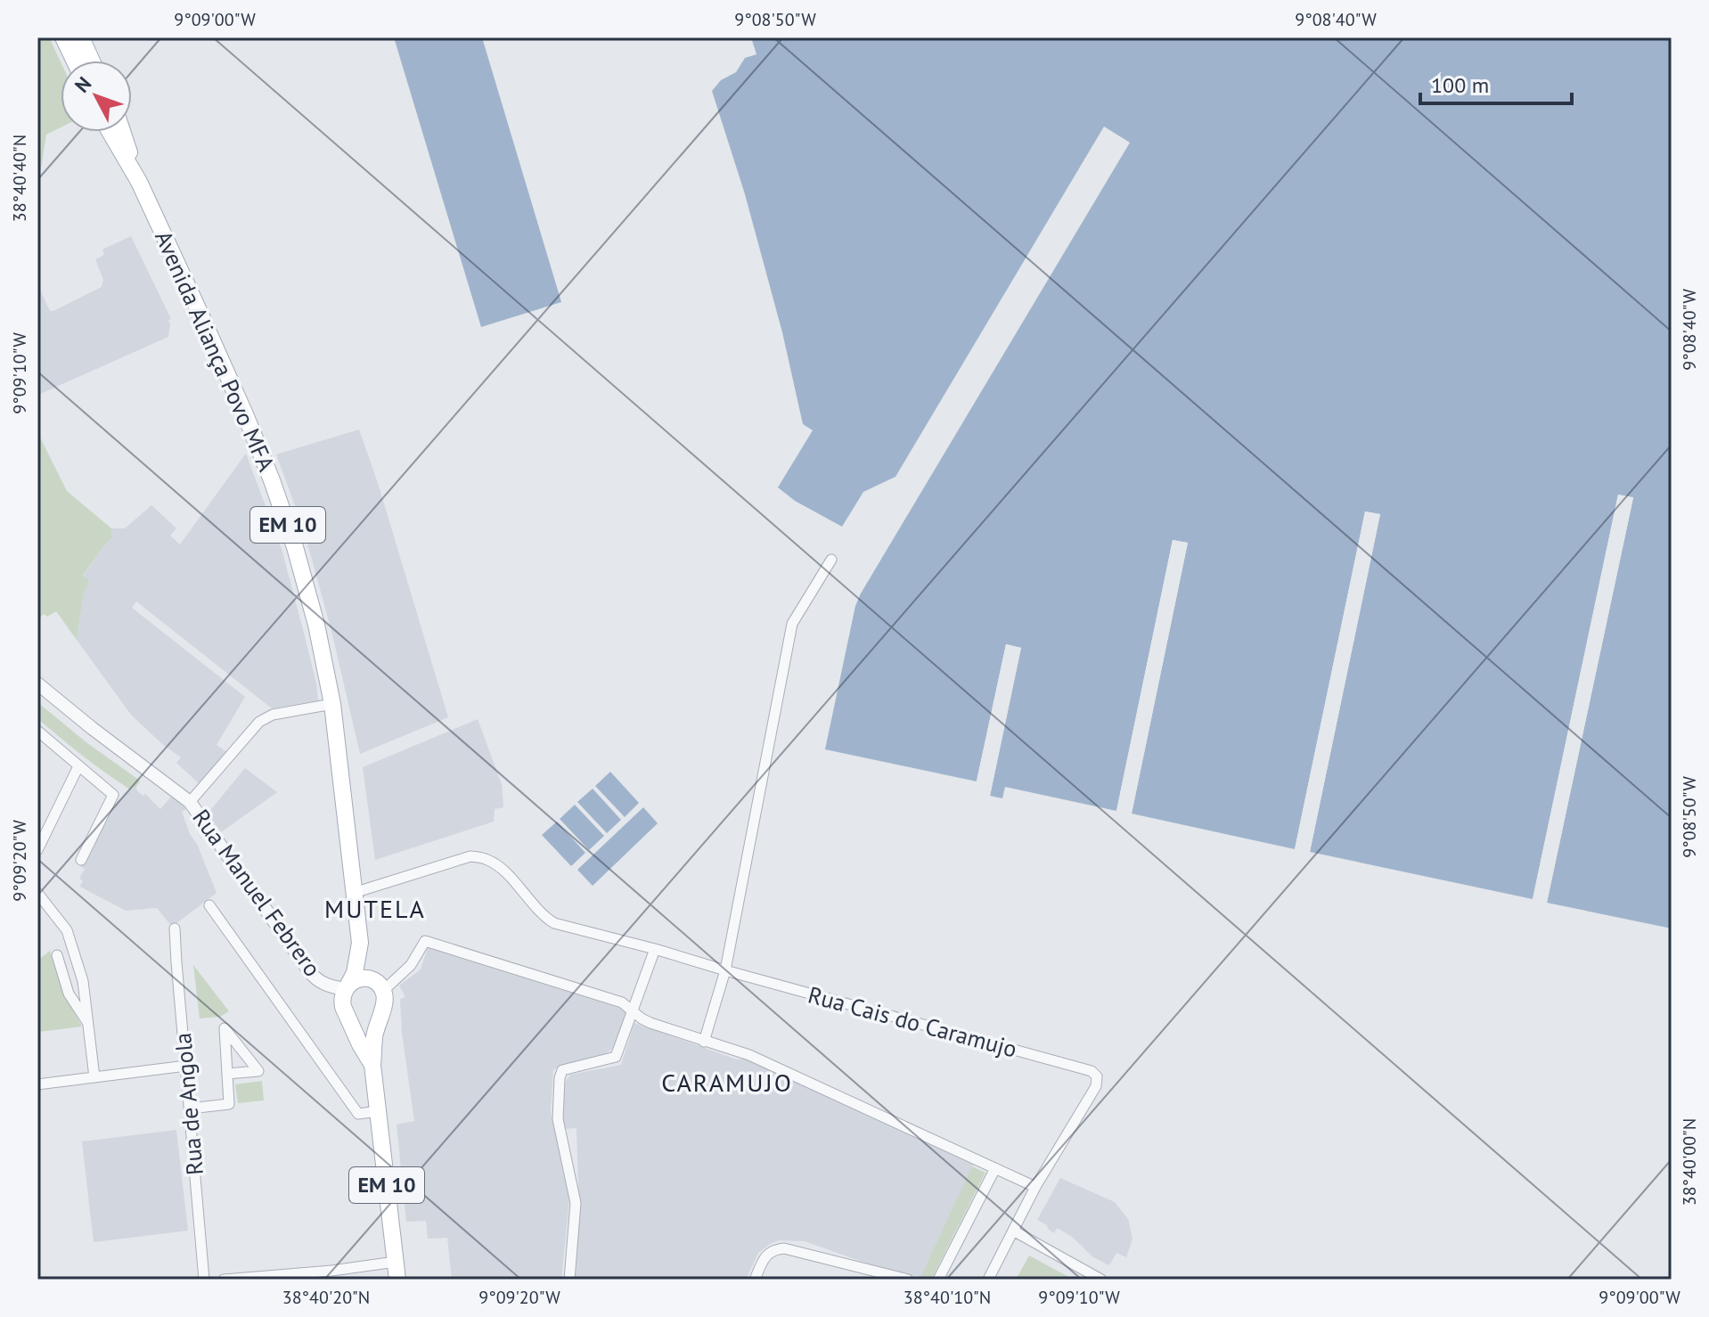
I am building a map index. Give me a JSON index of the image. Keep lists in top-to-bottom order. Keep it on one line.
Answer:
{"streets":{"main road":["Avenida Aliança Povo MFA","EM 10"],"street":["Rua Manuel Febrero","Rua Cais do Caramujo","Rua de Angola"]},"crossings":[["Avenida Aliança Povo MFA","EM 10"],["Avenida Aliança Povo MFA","Rua Manuel Febrero"],["Avenida Aliança Povo MFA","Rua Cais do Caramujo"],["EM 10","Rua Manuel Febrero"]],"districts":["MUTELA","CARAMUJO"],"scale_bar":"100 m","north":"top left","coordinates":["9°09'00\"W","9°08'50\"W","9°08'40\"W","38°40'40\"N","9°09'10\"W","9°09'20\"W","38°40'00\"N","38°40'20\"N","38°40'10\"N"]}
